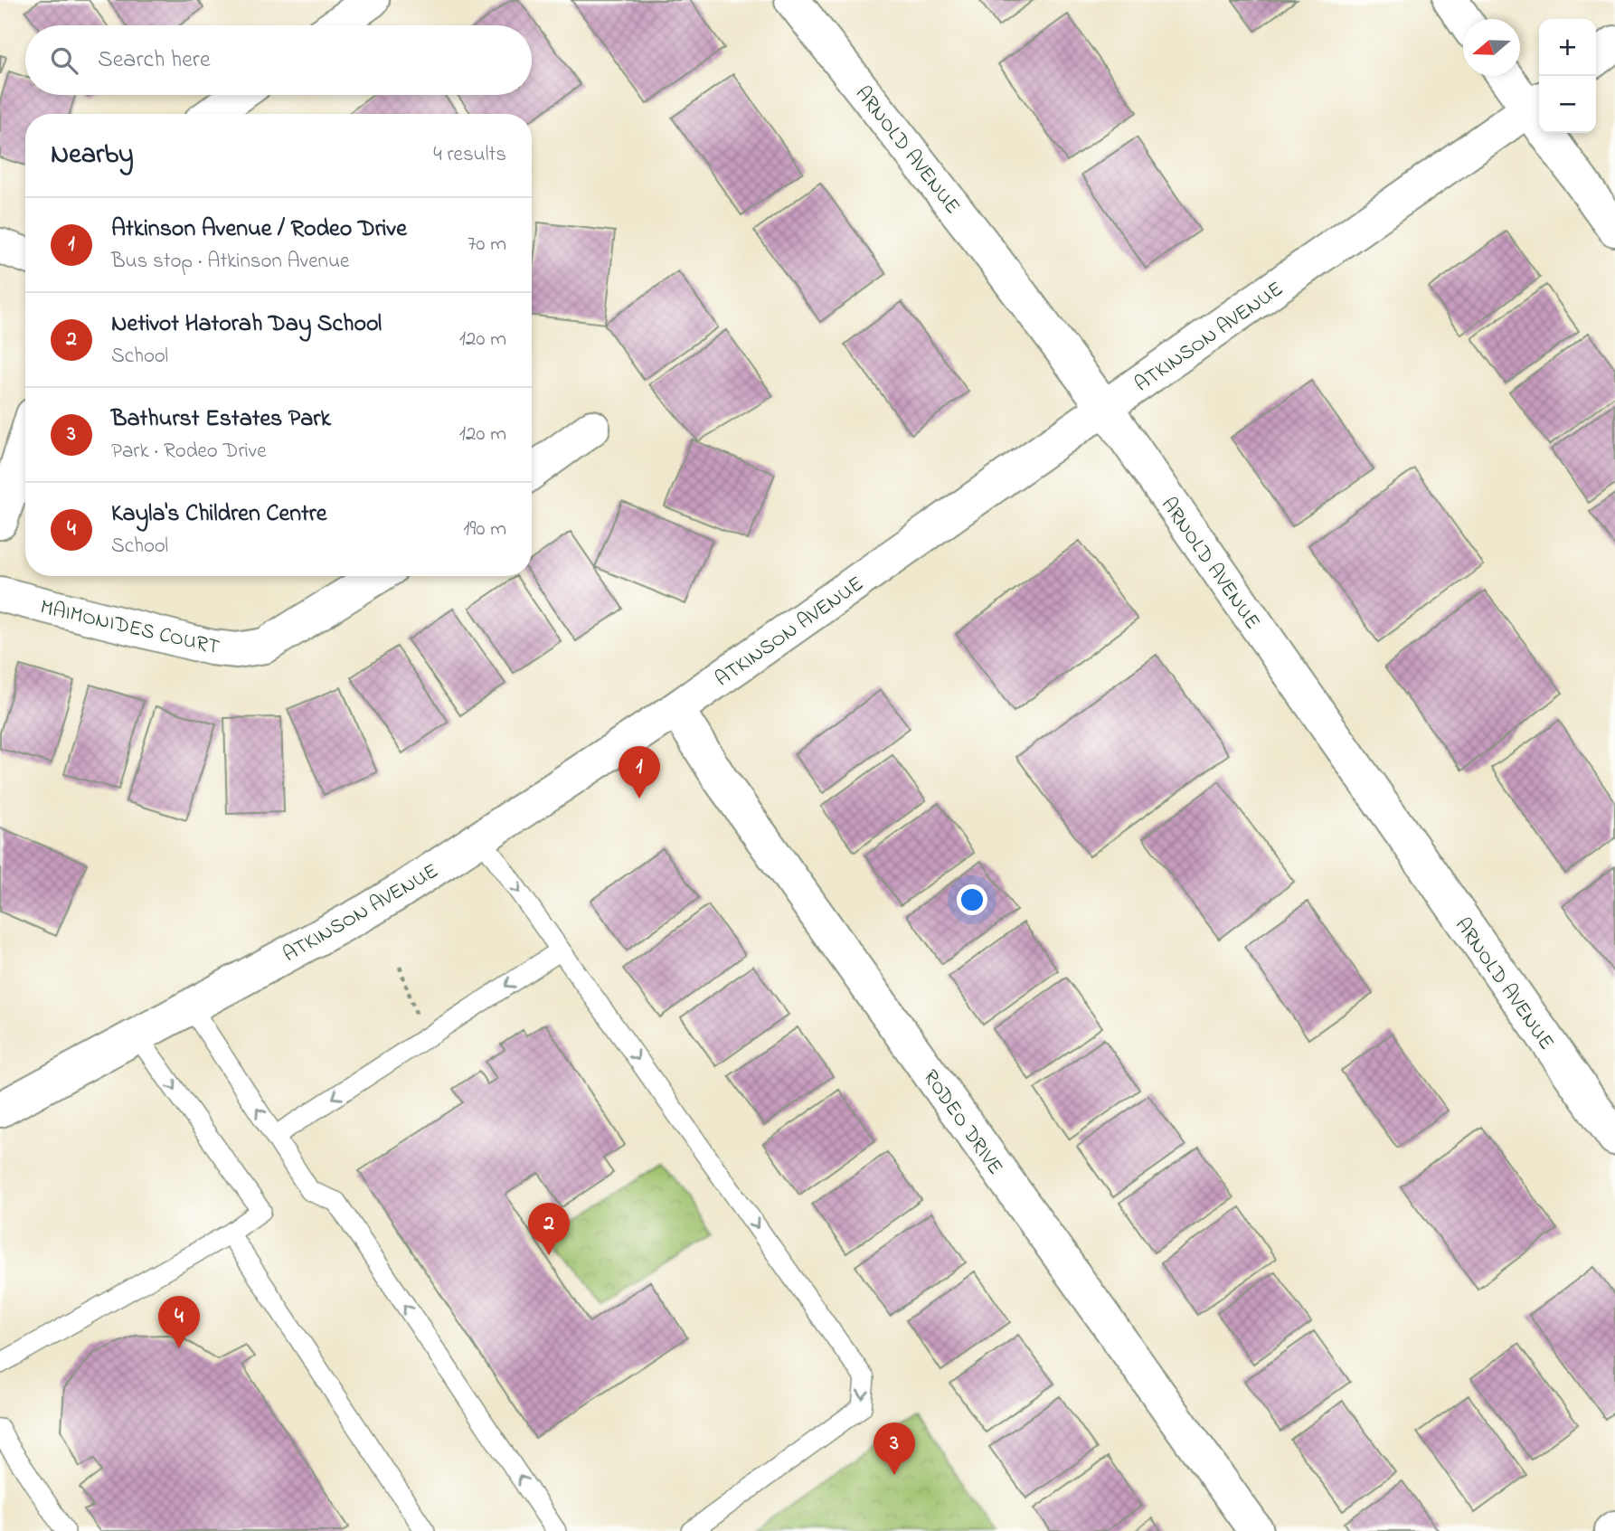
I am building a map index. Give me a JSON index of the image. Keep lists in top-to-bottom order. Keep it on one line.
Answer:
{"streets":{"street":["ARNOLD AVENUE","ATKINSON AVENUE","MAIMONIDES COURT","RODEO DRIVE"]},"crossings":[["ARNOLD AVENUE","ATKINSON AVENUE"],["ATKINSON AVENUE","RODEO DRIVE"]],"north":"left","page":{"map_buttons":["+","−"],"search":"Search here","heading":["Nearby","4 results"],"list":[{"mark":"1","name":"Atkinson Avenue / Rodeo Drive","note":"Bus stop · Atkinson Avenue","value":"70 m"},{"mark":"2","name":"Netivot Hatorah Day School","note":"School","value":"120 m"},{"mark":"3","name":"Bathurst Estates Park","note":"Park · Rodeo Drive","value":"120 m"},{"mark":"4","name":"Kayla's Children Centre","note":"School","value":"190 m"}],"pins":["1","2","4","3"]}}
